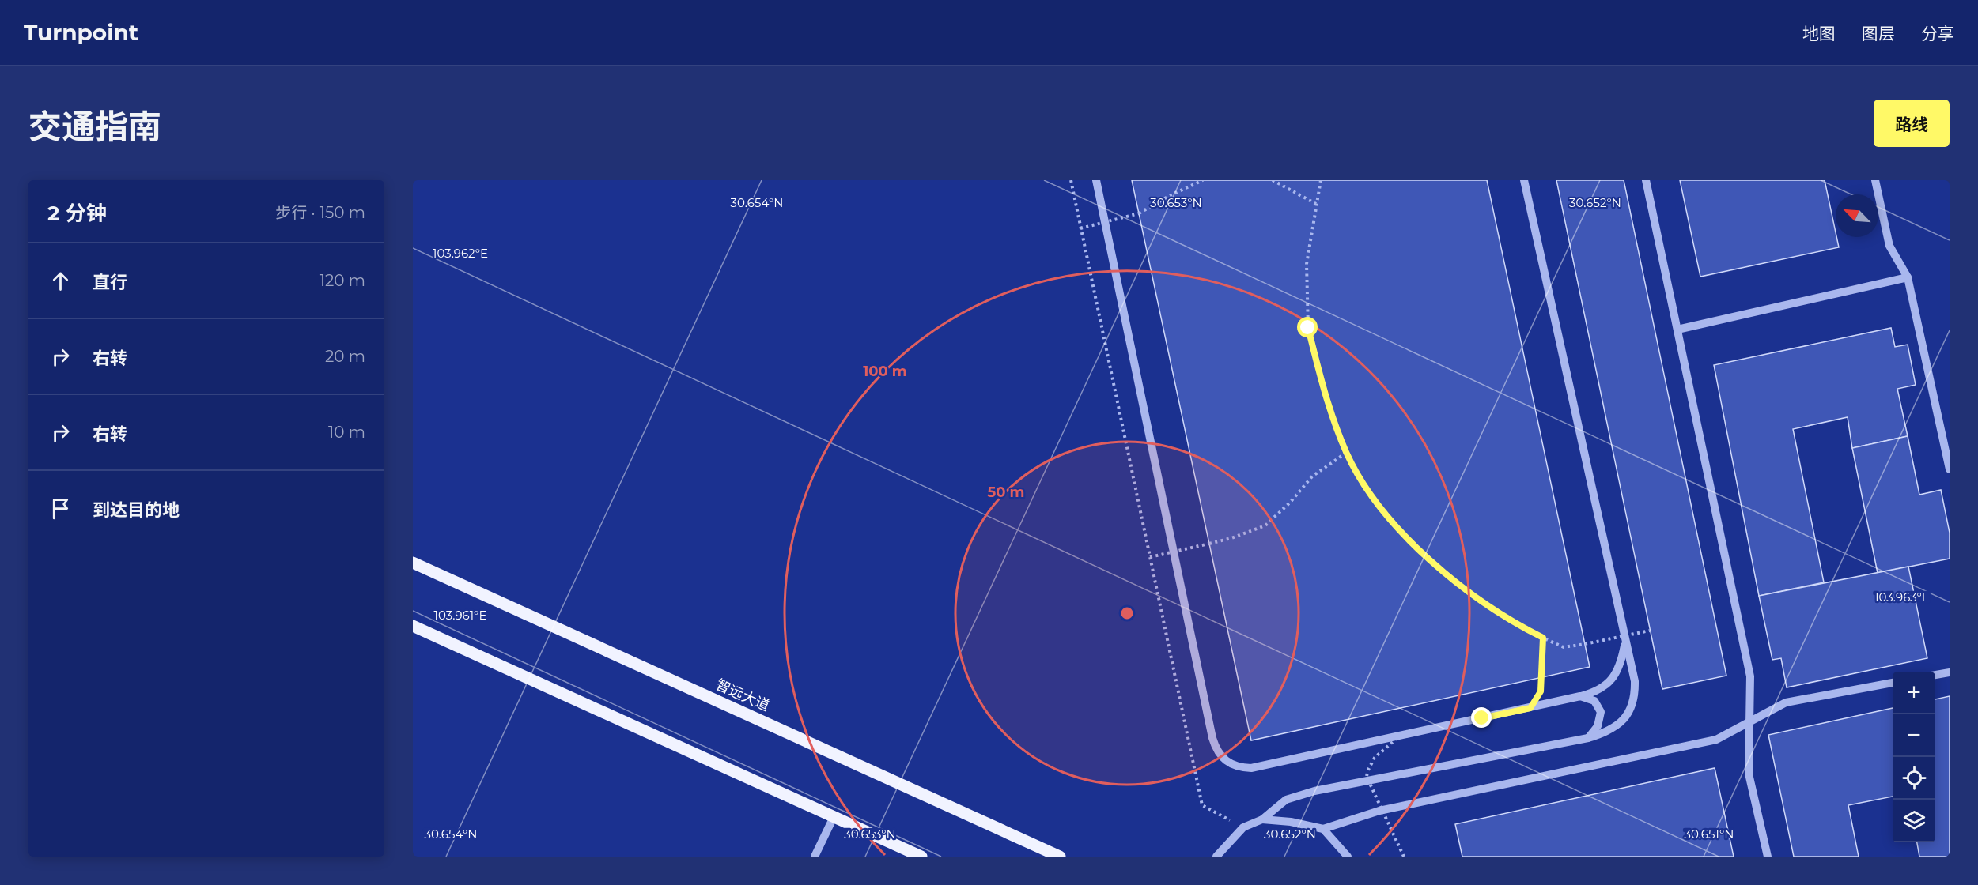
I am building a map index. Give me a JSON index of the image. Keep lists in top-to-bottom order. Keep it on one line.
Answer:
{"streets":{"main road":["智远大道"]},"north":"top left","page":{"header":"Turnpoint","nav":["地图","图层","分享"],"title":"交通指南","buttons":"路线","heading":["2 分钟","步行 · 150 m"],"list":[["直行","120 m"],["右转","20 m"],["右转","10 m"],"到达目的地"],"map_buttons":["+","−"]},"coordinates":["30.654°N","30.653°N","30.652°N","103.962°E","103.963°E","103.961°E","30.651°N"],"rings":["100 m","50 m"]}
